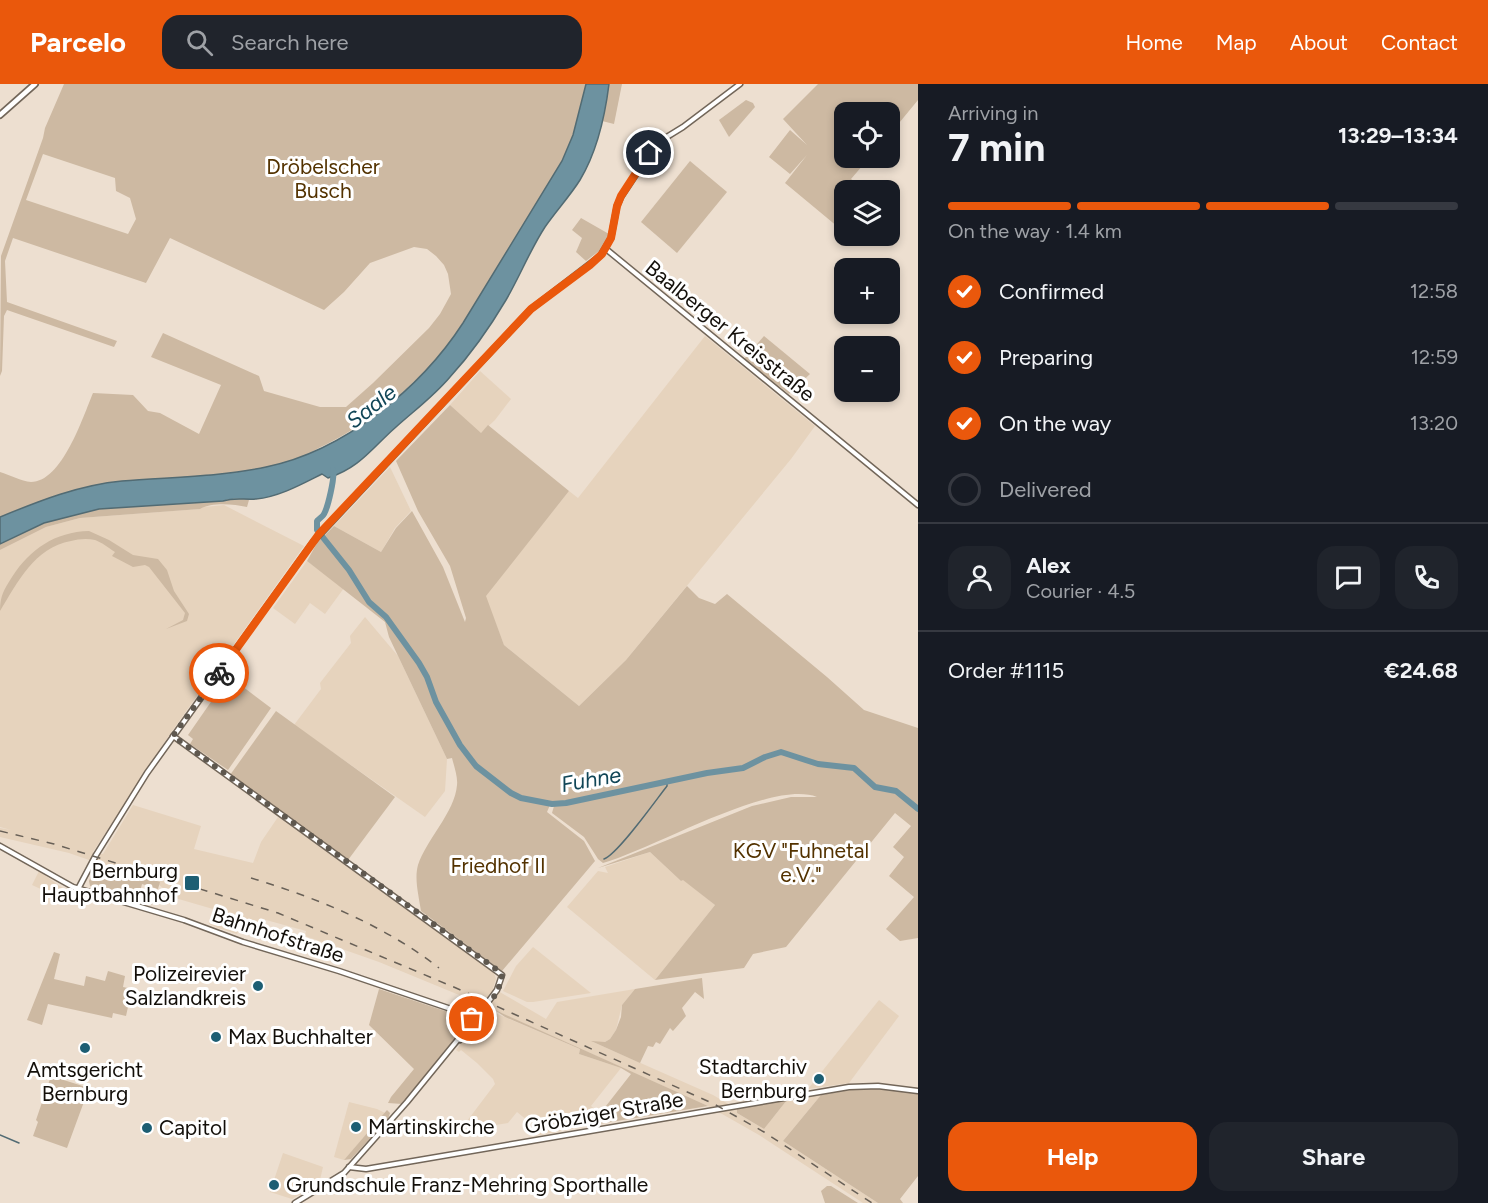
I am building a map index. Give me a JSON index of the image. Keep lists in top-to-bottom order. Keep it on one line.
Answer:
{"streets":{"main road":["Baalberger Kreisstraße","Bahnhofstraße","Gröbziger Straße"]},"water":["Saale","Fuhne"],"parks":["Dröbelscher Busch","KGV \"Fuhnetal e.V.\"","Friedhof II"],"places":{"transit":["Bernburg Hauptbahnhof"],"other":["Polizeirevier Salzlandkreis","Max Buchhalter","Amtsgericht Bernburg","Stadtarchiv Bernburg","Martinskirche","Capitol","Grundschule Franz-Mehring Sporthalle"]},"page":{"header":"Parcelo","search":"Search here","nav":["Home","Map","About","Contact"],"heading":["7 min","Arriving in","13:29–13:34"],"panel":["Alex","Courier · 4.5","Order #1115","€24.68"],"map_buttons":["+","−"],"bar":"On the way · 1.4 km","list":[["Confirmed","12:58"],["Preparing","12:59"],["On the way","13:20"],"Delivered"],"buttons":["Help","Share"]}}
